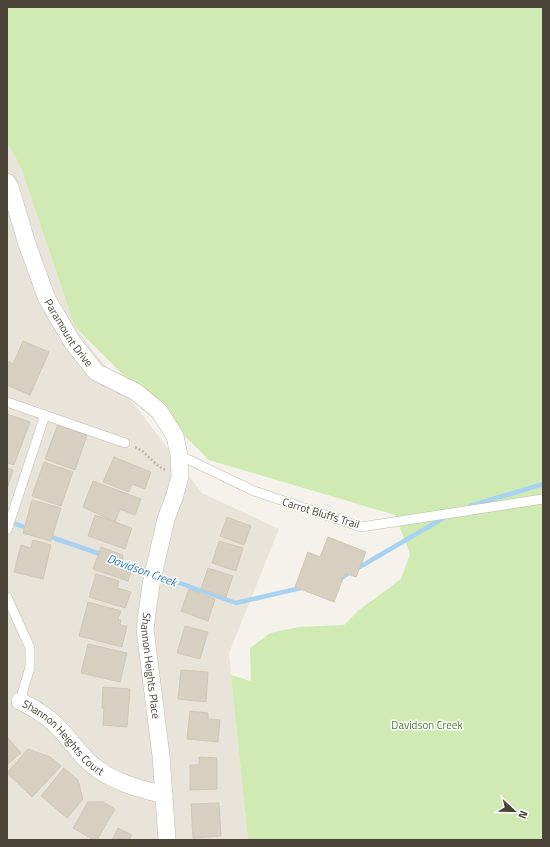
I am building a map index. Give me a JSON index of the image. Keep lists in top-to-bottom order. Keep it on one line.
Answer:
{"streets":{"street":["Paramount Drive","Shannon Heights Place","Shannon Heights Court"],"lane":["Carrot Bluffs Trail"]},"crossings":[["Paramount Drive","Carrot Bluffs Trail"],["Paramount Drive","Shannon Heights Place"],["Shannon Heights Place","Shannon Heights Court"]],"water":["Davidson Creek"],"parks":["Davidson Creek"],"north":"right"}
